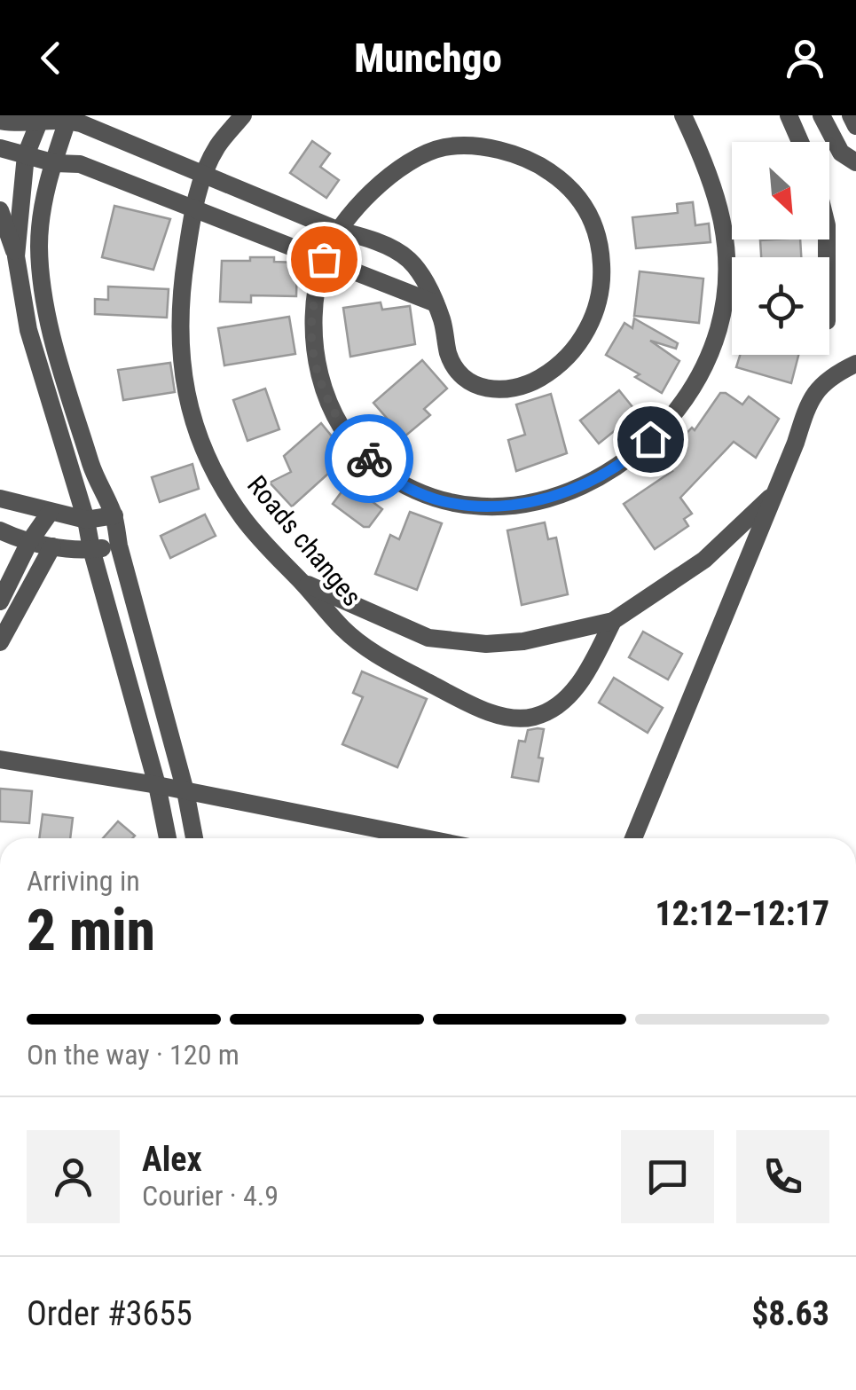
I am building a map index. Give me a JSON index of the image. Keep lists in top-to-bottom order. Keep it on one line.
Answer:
{"streets":{"street":["Roads changes"]},"north":"bottom right","page":{"header":"Munchgo","heading":["2 min","Arriving in","12:12–12:17"],"panel":["Alex","Courier · 4.9","Order #3655","$8.63"],"bar":"On the way · 120 m"}}
